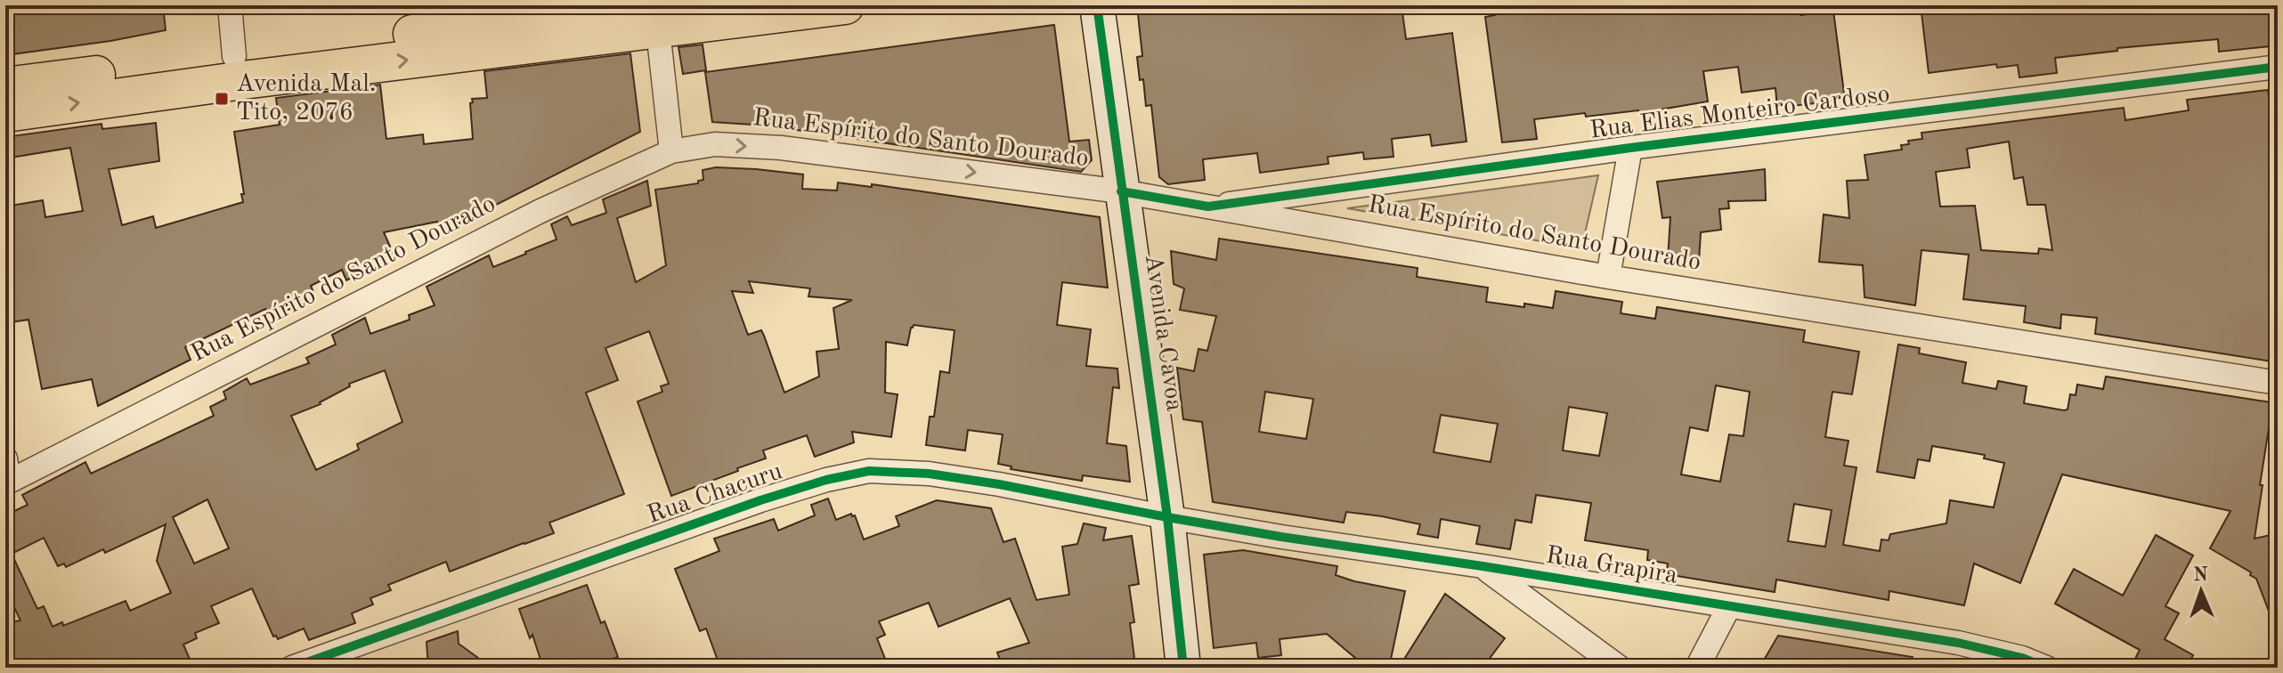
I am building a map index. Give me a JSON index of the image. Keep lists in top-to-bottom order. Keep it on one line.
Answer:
{"streets":{"street":["Rua Elias Monteiro Cardoso","Rua Espírito do Santo Dourado","Avenida Cavoa","Rua Chacuru","Rua Grapira"]},"crossings":[["Rua Elias Monteiro Cardoso","Rua Espírito do Santo Dourado"],["Rua Espírito do Santo Dourado","Avenida Cavoa"],["Avenida Cavoa","Rua Chacuru"],["Avenida Cavoa","Rua Grapira"],["Rua Chacuru","Rua Grapira"]],"places":{"transit":["Avenida Mal. Tito, 2076"]},"north":"top"}
